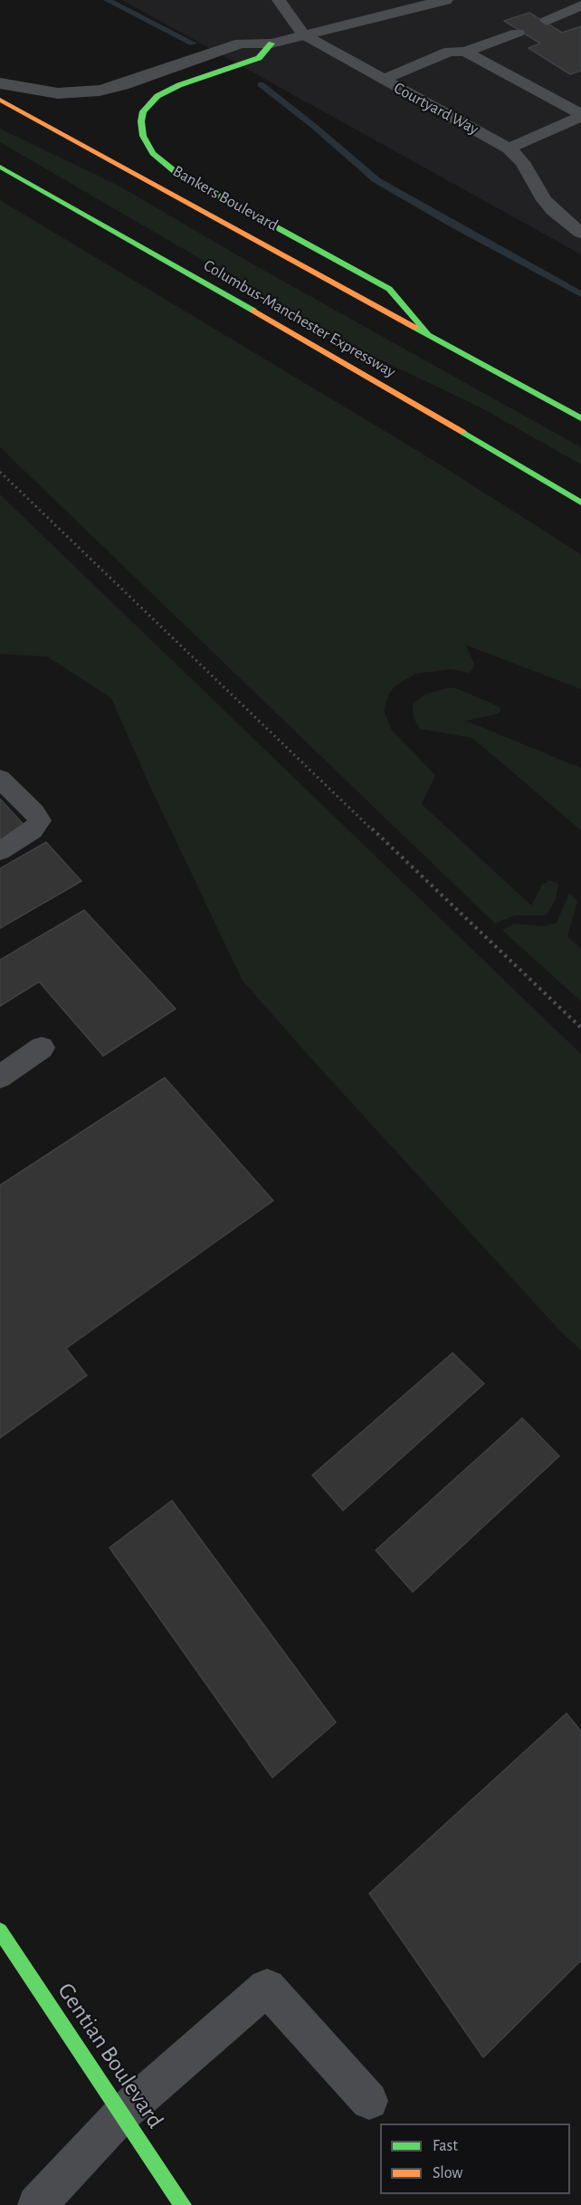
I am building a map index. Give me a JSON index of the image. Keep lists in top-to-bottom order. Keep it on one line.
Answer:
{"streets":{"main road":["Bankers Boulevard","Columbus-Manchester Expressway","Gentian Boulevard"],"lane":["Courtyard Way"]},"crossings":[["Courtyard Way","Bankers Boulevard"]],"legend":["Fast","Slow"]}
